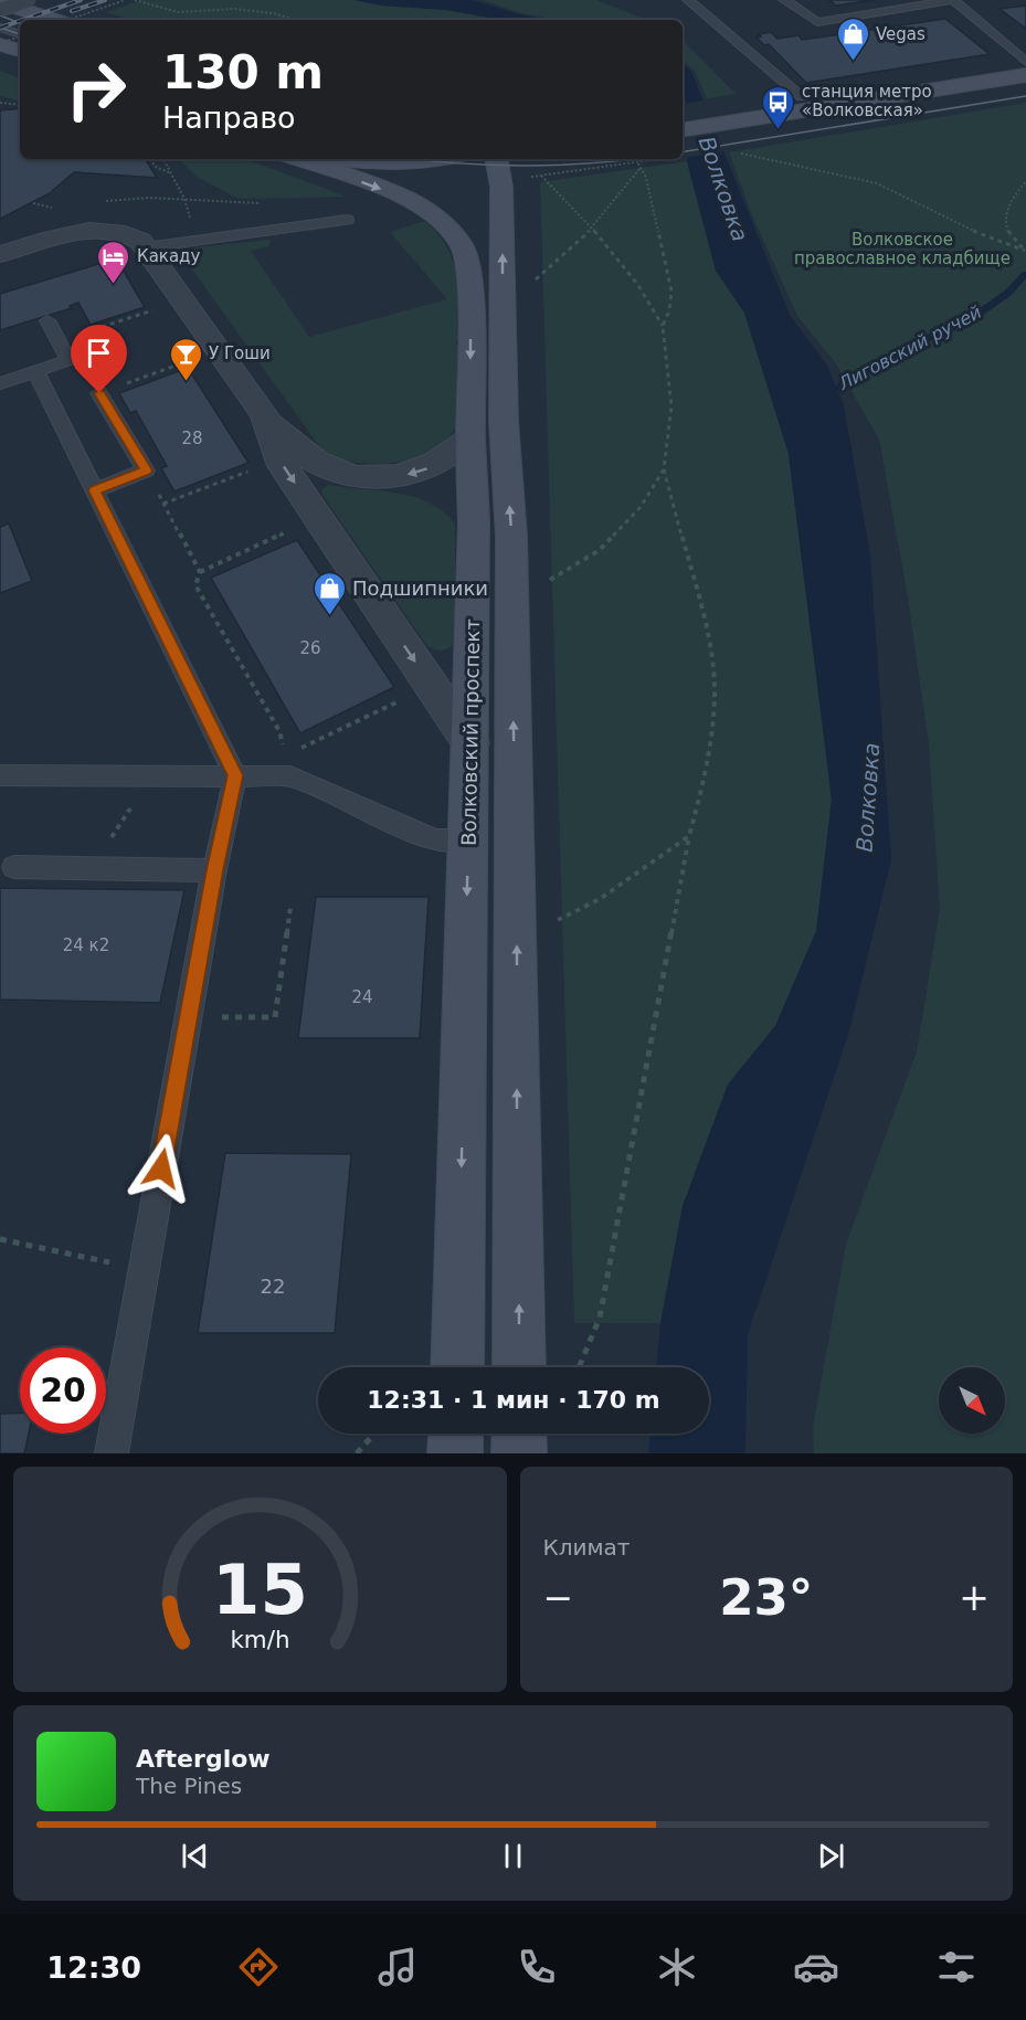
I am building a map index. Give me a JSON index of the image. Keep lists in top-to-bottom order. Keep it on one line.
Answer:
{"streets":{"street":["Волковский проспект"]},"water":["Волковка","Лиговский ручей"],"parks":["Волковское православное кладбище"],"places":{"shop":["Vegas","Подшипники"],"bus stop":["станция метро «Волковская»"],"hotel":["Какаду"],"bar":["У Гоши"]},"house_numbers":["28","26","24 к2","24","22"],"north":"bottom right","page":{"turn":["130 m","Направо"],"limit":"20","trip":"12:31 · 1 мин · 170 m","tile":"Климат","heat":["−","23°","+"],"song":["Afterglow","The Pines"],"tabs":"12:30","gauge":["15","km/h"]}}
